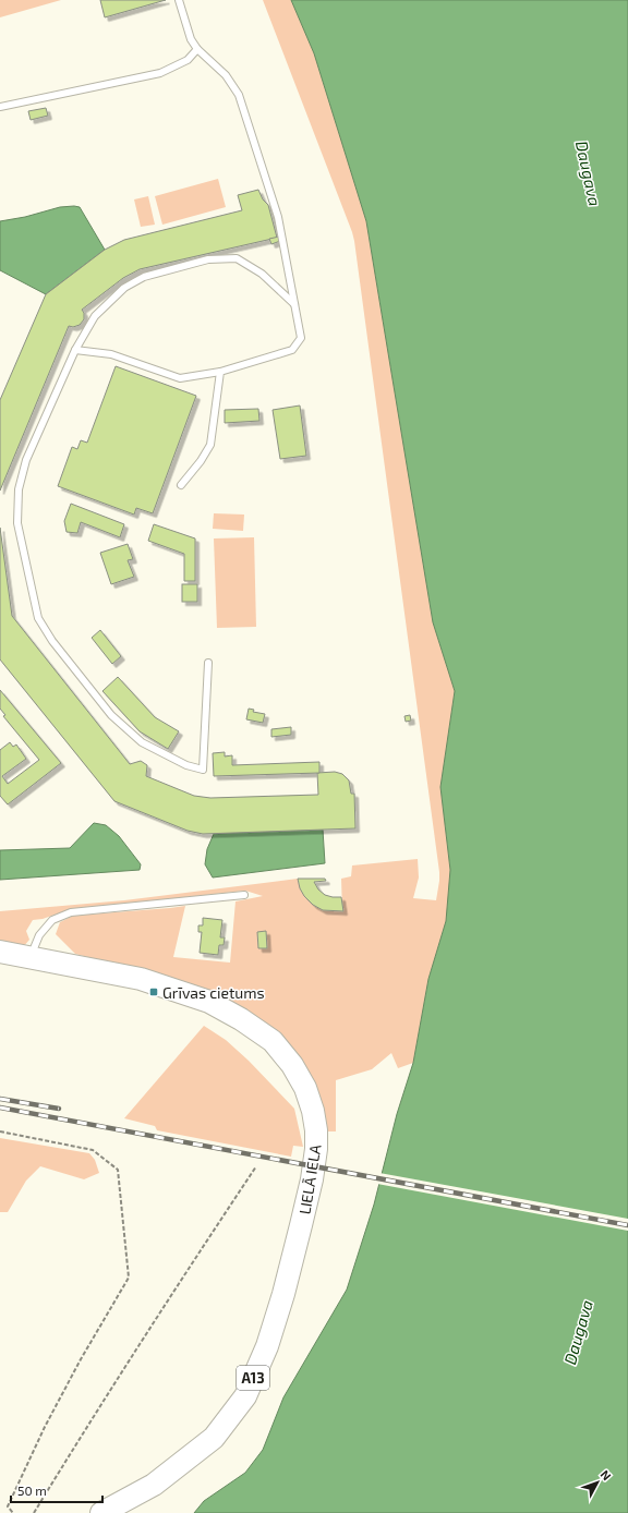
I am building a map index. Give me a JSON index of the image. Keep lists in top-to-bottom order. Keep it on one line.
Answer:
{"streets":{"main road":["LIELĀ IELA","A13"]},"water":["Daugava"],"places":{"transit":["Grīvas cietums"]},"scale_bar":"50 m","north":"top right"}
